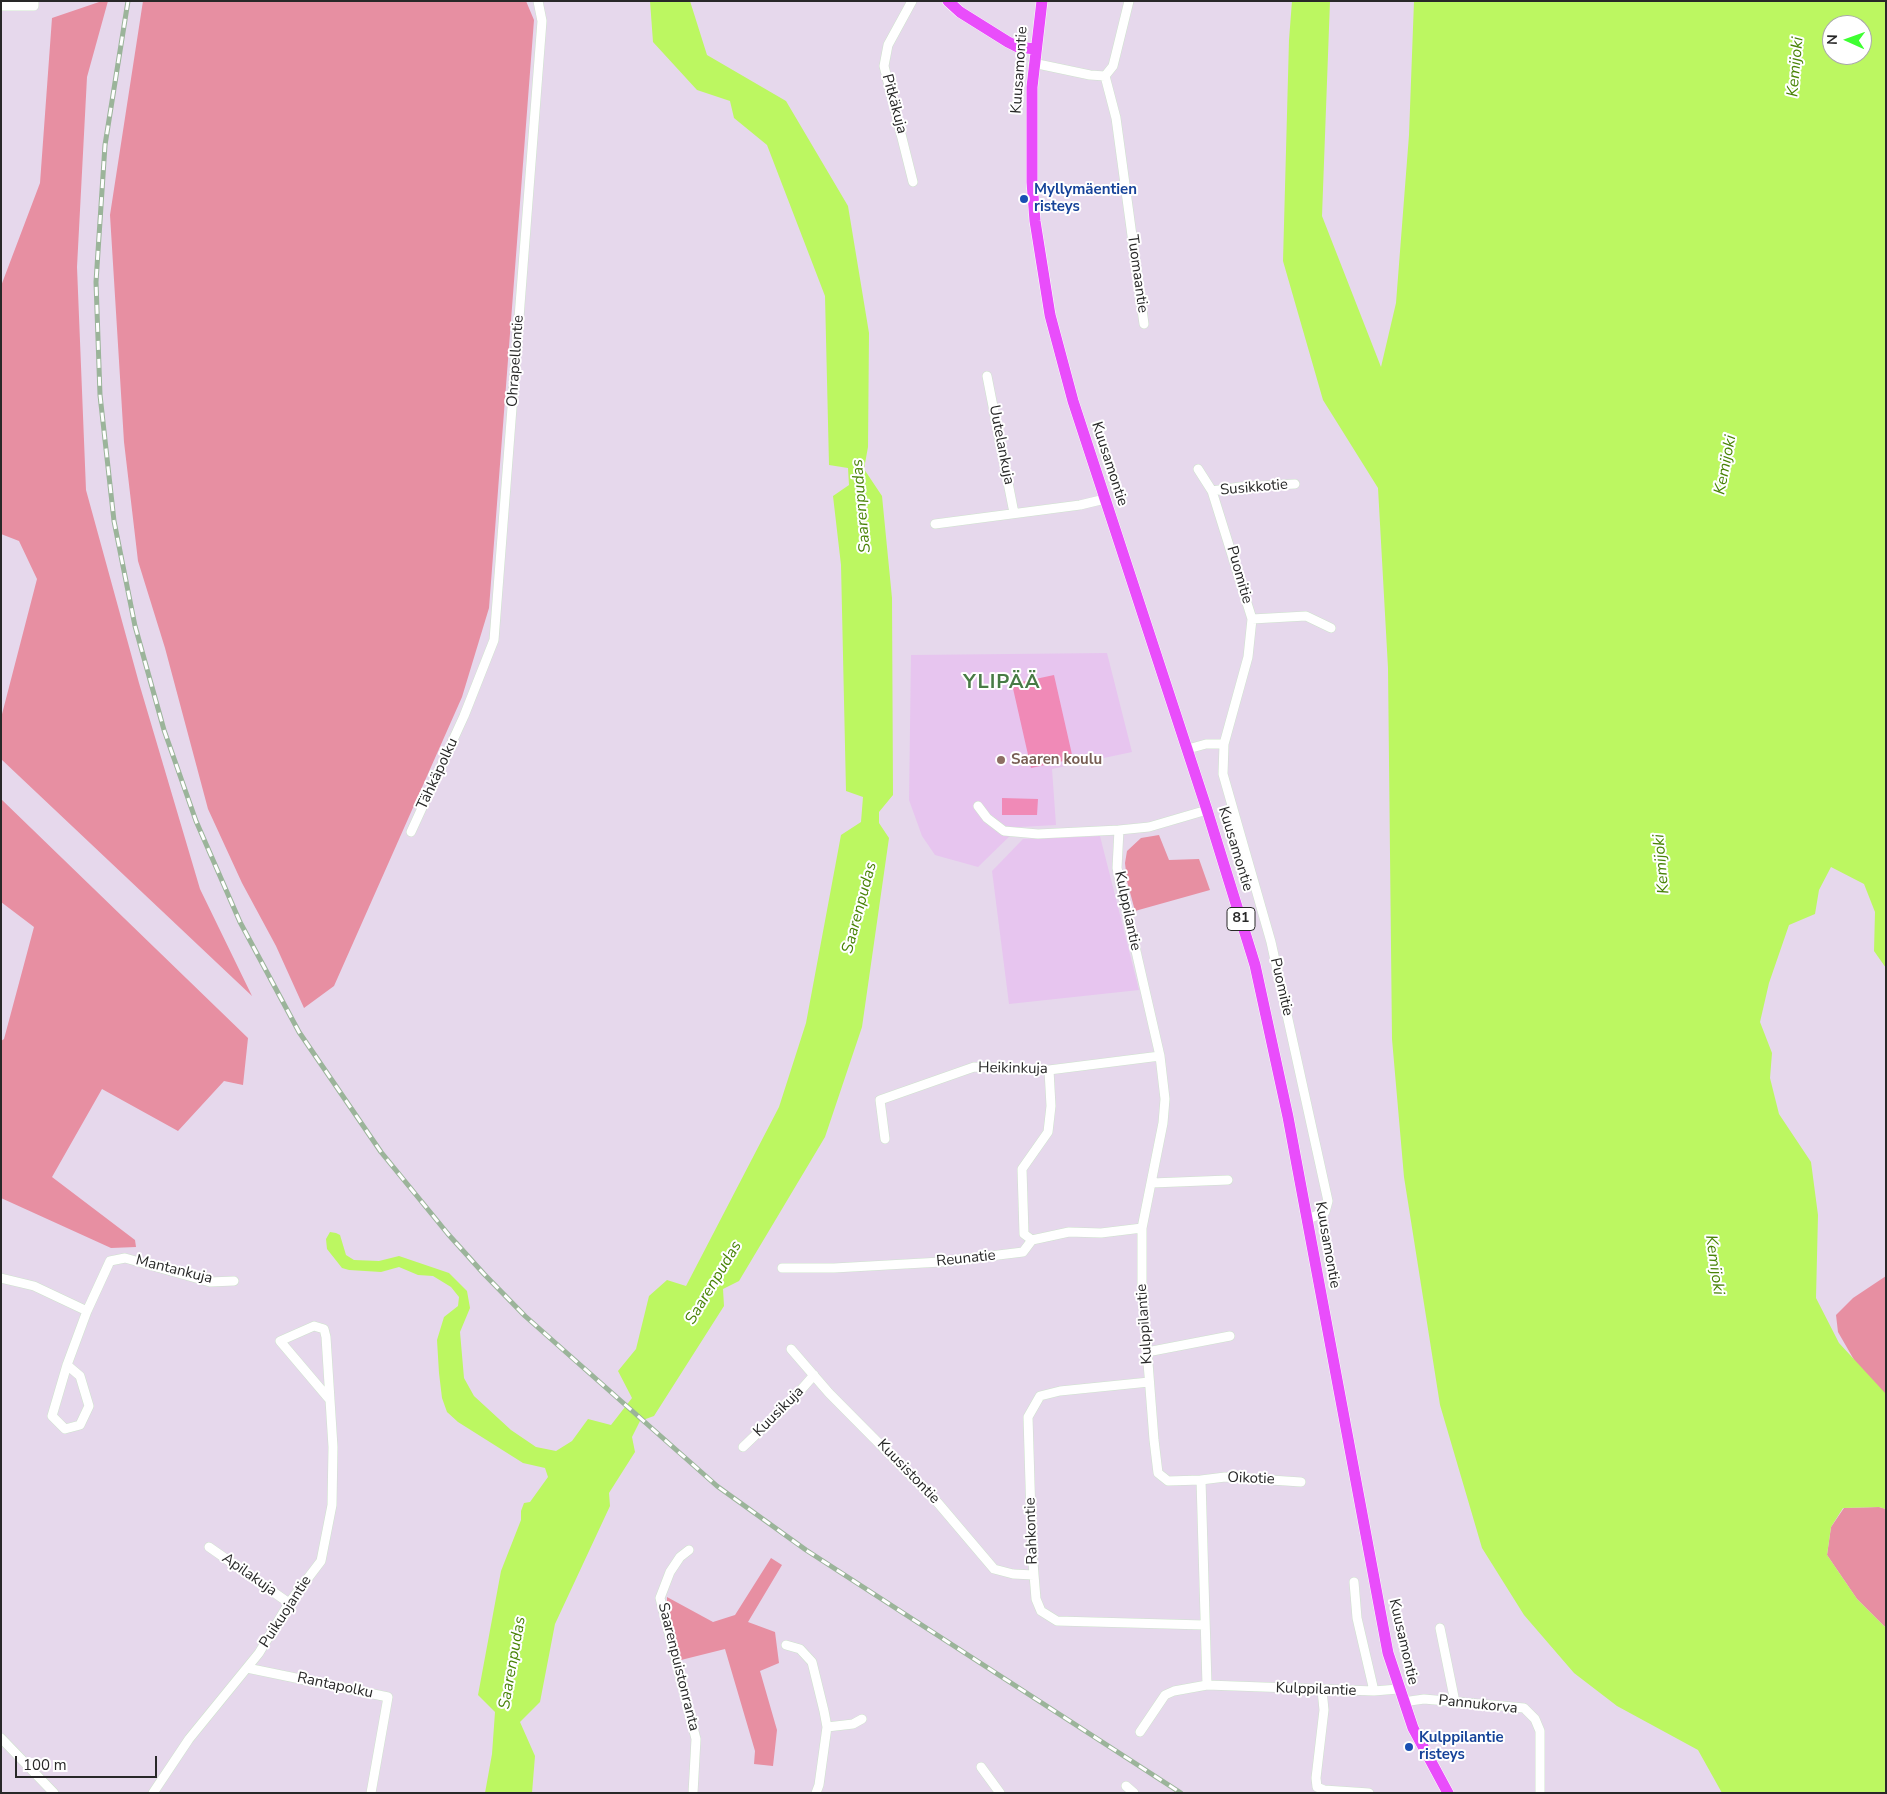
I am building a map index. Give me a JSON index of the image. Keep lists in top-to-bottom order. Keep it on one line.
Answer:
{"streets":{"main road":["Kuusamontie","81"],"street":["Pitkäkuja","Tuomaantie","Ohrapellontie","Uutelankuja","Susikkotie","Puomitie","Tähkäpolku","Kulppilantie","Heikinkuja","Reunatie","Mantankuja","Kuusikuja","Kuusistontie","Oikotie","Rahkontie","Apilakuja","Puikuojantie","Saarenpuistonranta","Rantapolku","Pannukorva"]},"crossings":[["Kuusamontie","Puomitie"],["Kuusamontie","Kulppilantie"],["Kuusamontie","Pannukorva"],["Ohrapellontie","Tähkäpolku"],["Susikkotie","Puomitie"],["Kulppilantie","Heikinkuja"],["Kulppilantie","Reunatie"],["Kulppilantie","Oikotie"],["Kulppilantie","Rahkontie"],["Kuusikuja","Kuusistontie"],["Kuusistontie","Rahkontie"],["Apilakuja","Puikuojantie"],["Puikuojantie","Rantapolku"]],"districts":["YLIPÄÄ"],"water":["Kemijoki","Saarenpudas"],"places":["Myllymäentien risteys","Saaren koulu","Kulppilantie risteys"],"scale_bar":"100 m","north":"left"}
